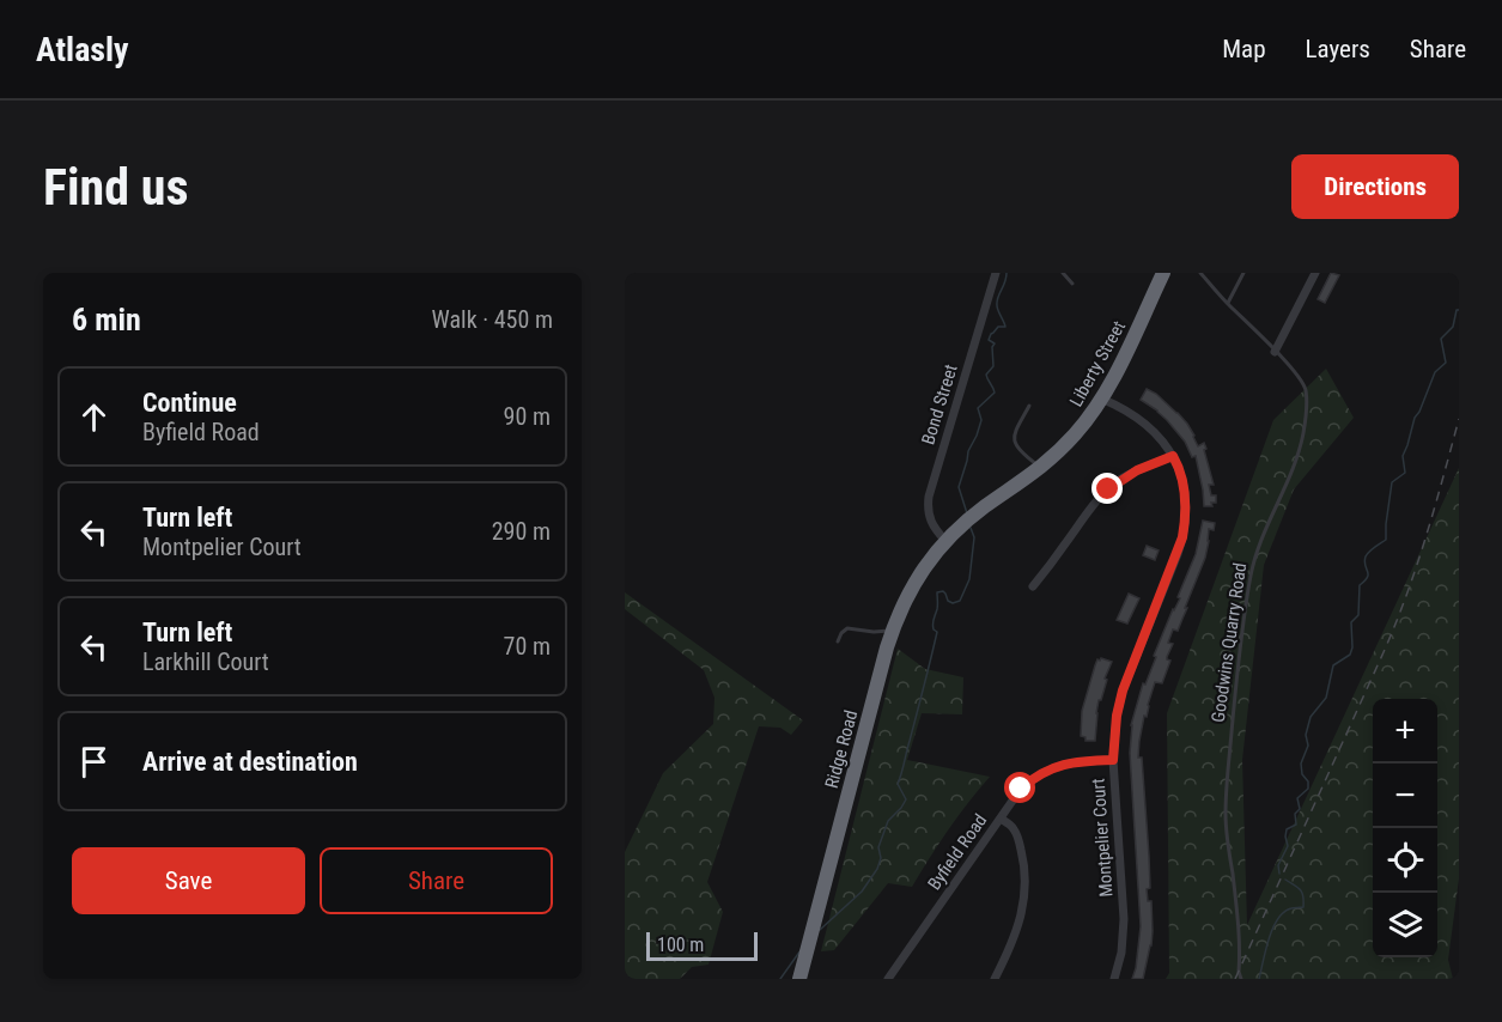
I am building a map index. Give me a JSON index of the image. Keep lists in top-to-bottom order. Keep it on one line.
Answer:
{"streets":{"highway":["Liberty Street","Ridge Road"],"street":["Bond Street","Montpelier Court","Byfield Road"],"lane":["Goodwins Quarry Road"]},"crossings":[["Liberty Street","Bond Street"],["Liberty Street","Ridge Road"],["Liberty Street","Montpelier Court"],["Bond Street","Ridge Road"],["Montpelier Court","Byfield Road"]],"scale_bar":"100 m","page":{"header":"Atlasly","nav":["Map","Layers","Share"],"buttons":["Directions",["Save","Share"]],"title":"Find us","heading":["6 min","Walk · 450 m"],"list":[["Continue","Byfield Road","90 m"],["Turn left","Montpelier Court","290 m"],["Turn left","Larkhill Court","70 m"],"Arrive at destination"],"map_buttons":["+","−"],"scale":"100 m"}}
